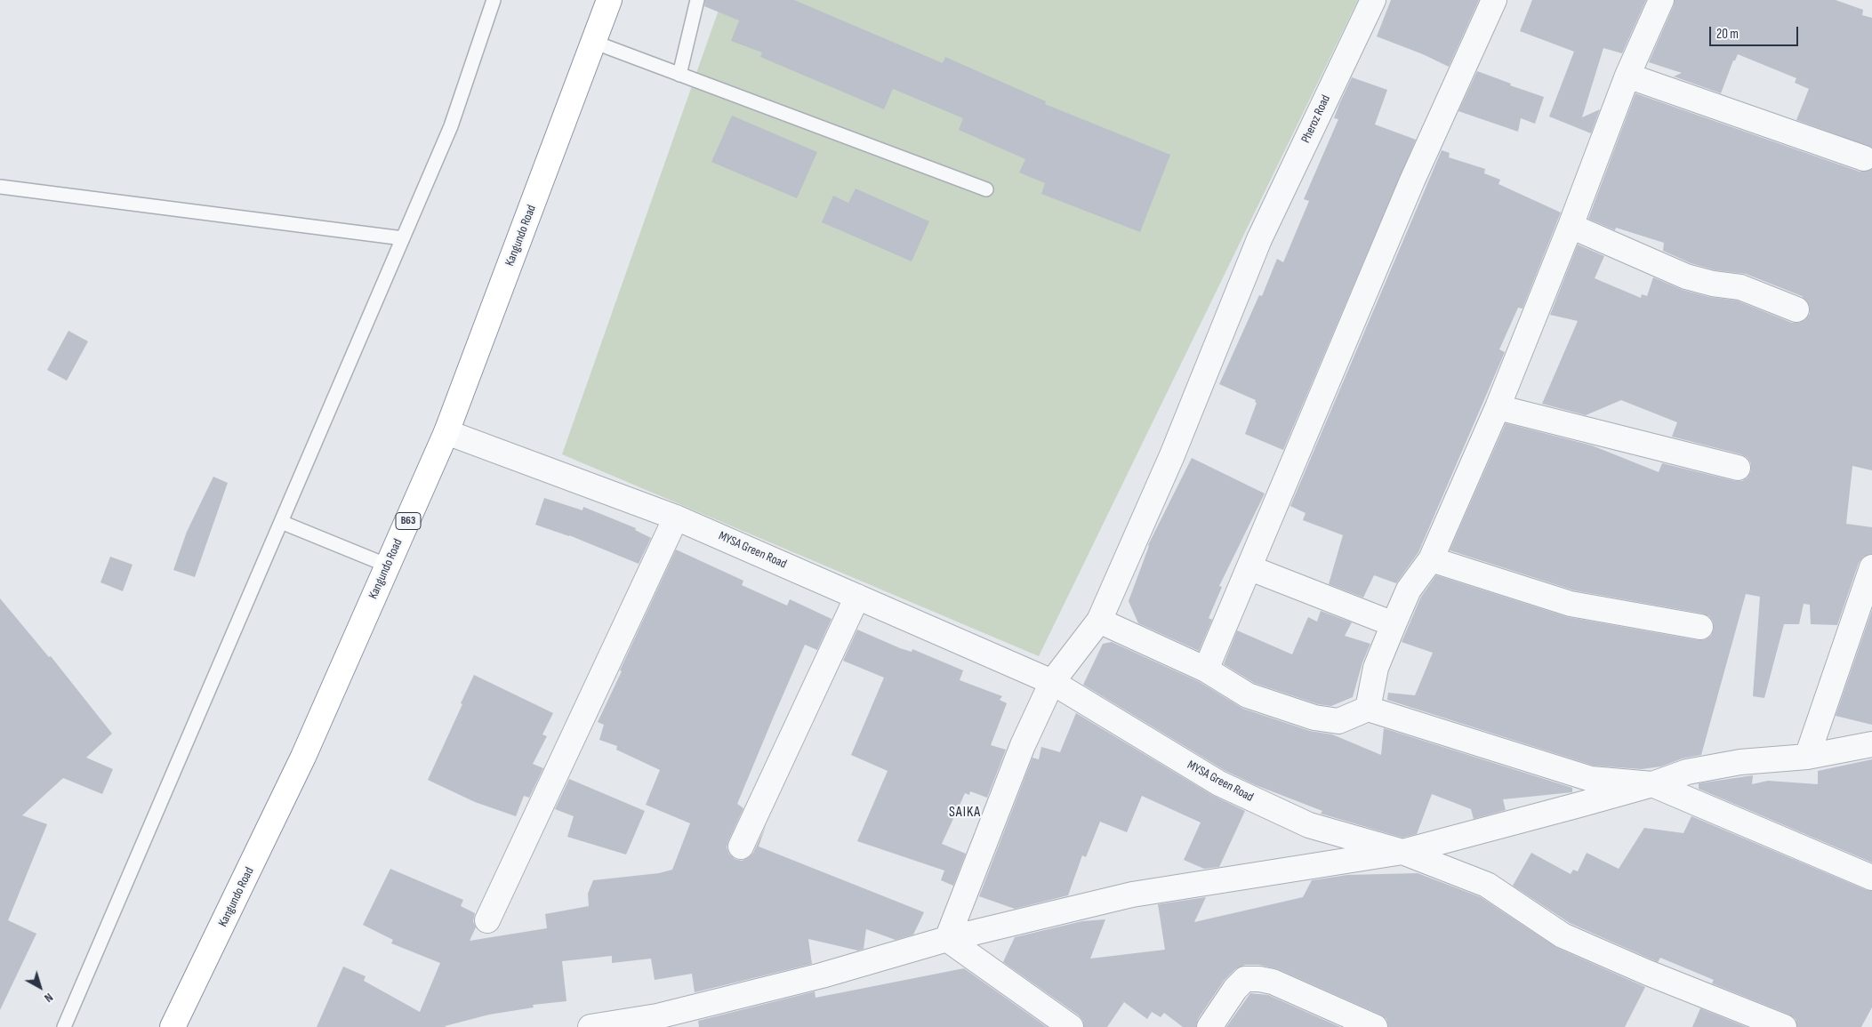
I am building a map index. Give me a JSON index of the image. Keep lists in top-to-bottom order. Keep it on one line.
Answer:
{"streets":{"highway":["Kangundo Road","B63"],"street":["Pheroz Road","MYSA Green Road"]},"crossings":[["Pheroz Road","MYSA Green Road"],["Kangundo Road","MYSA Green Road"]],"districts":["SAIKA"],"scale_bar":"20 m","north":"bottom right"}
